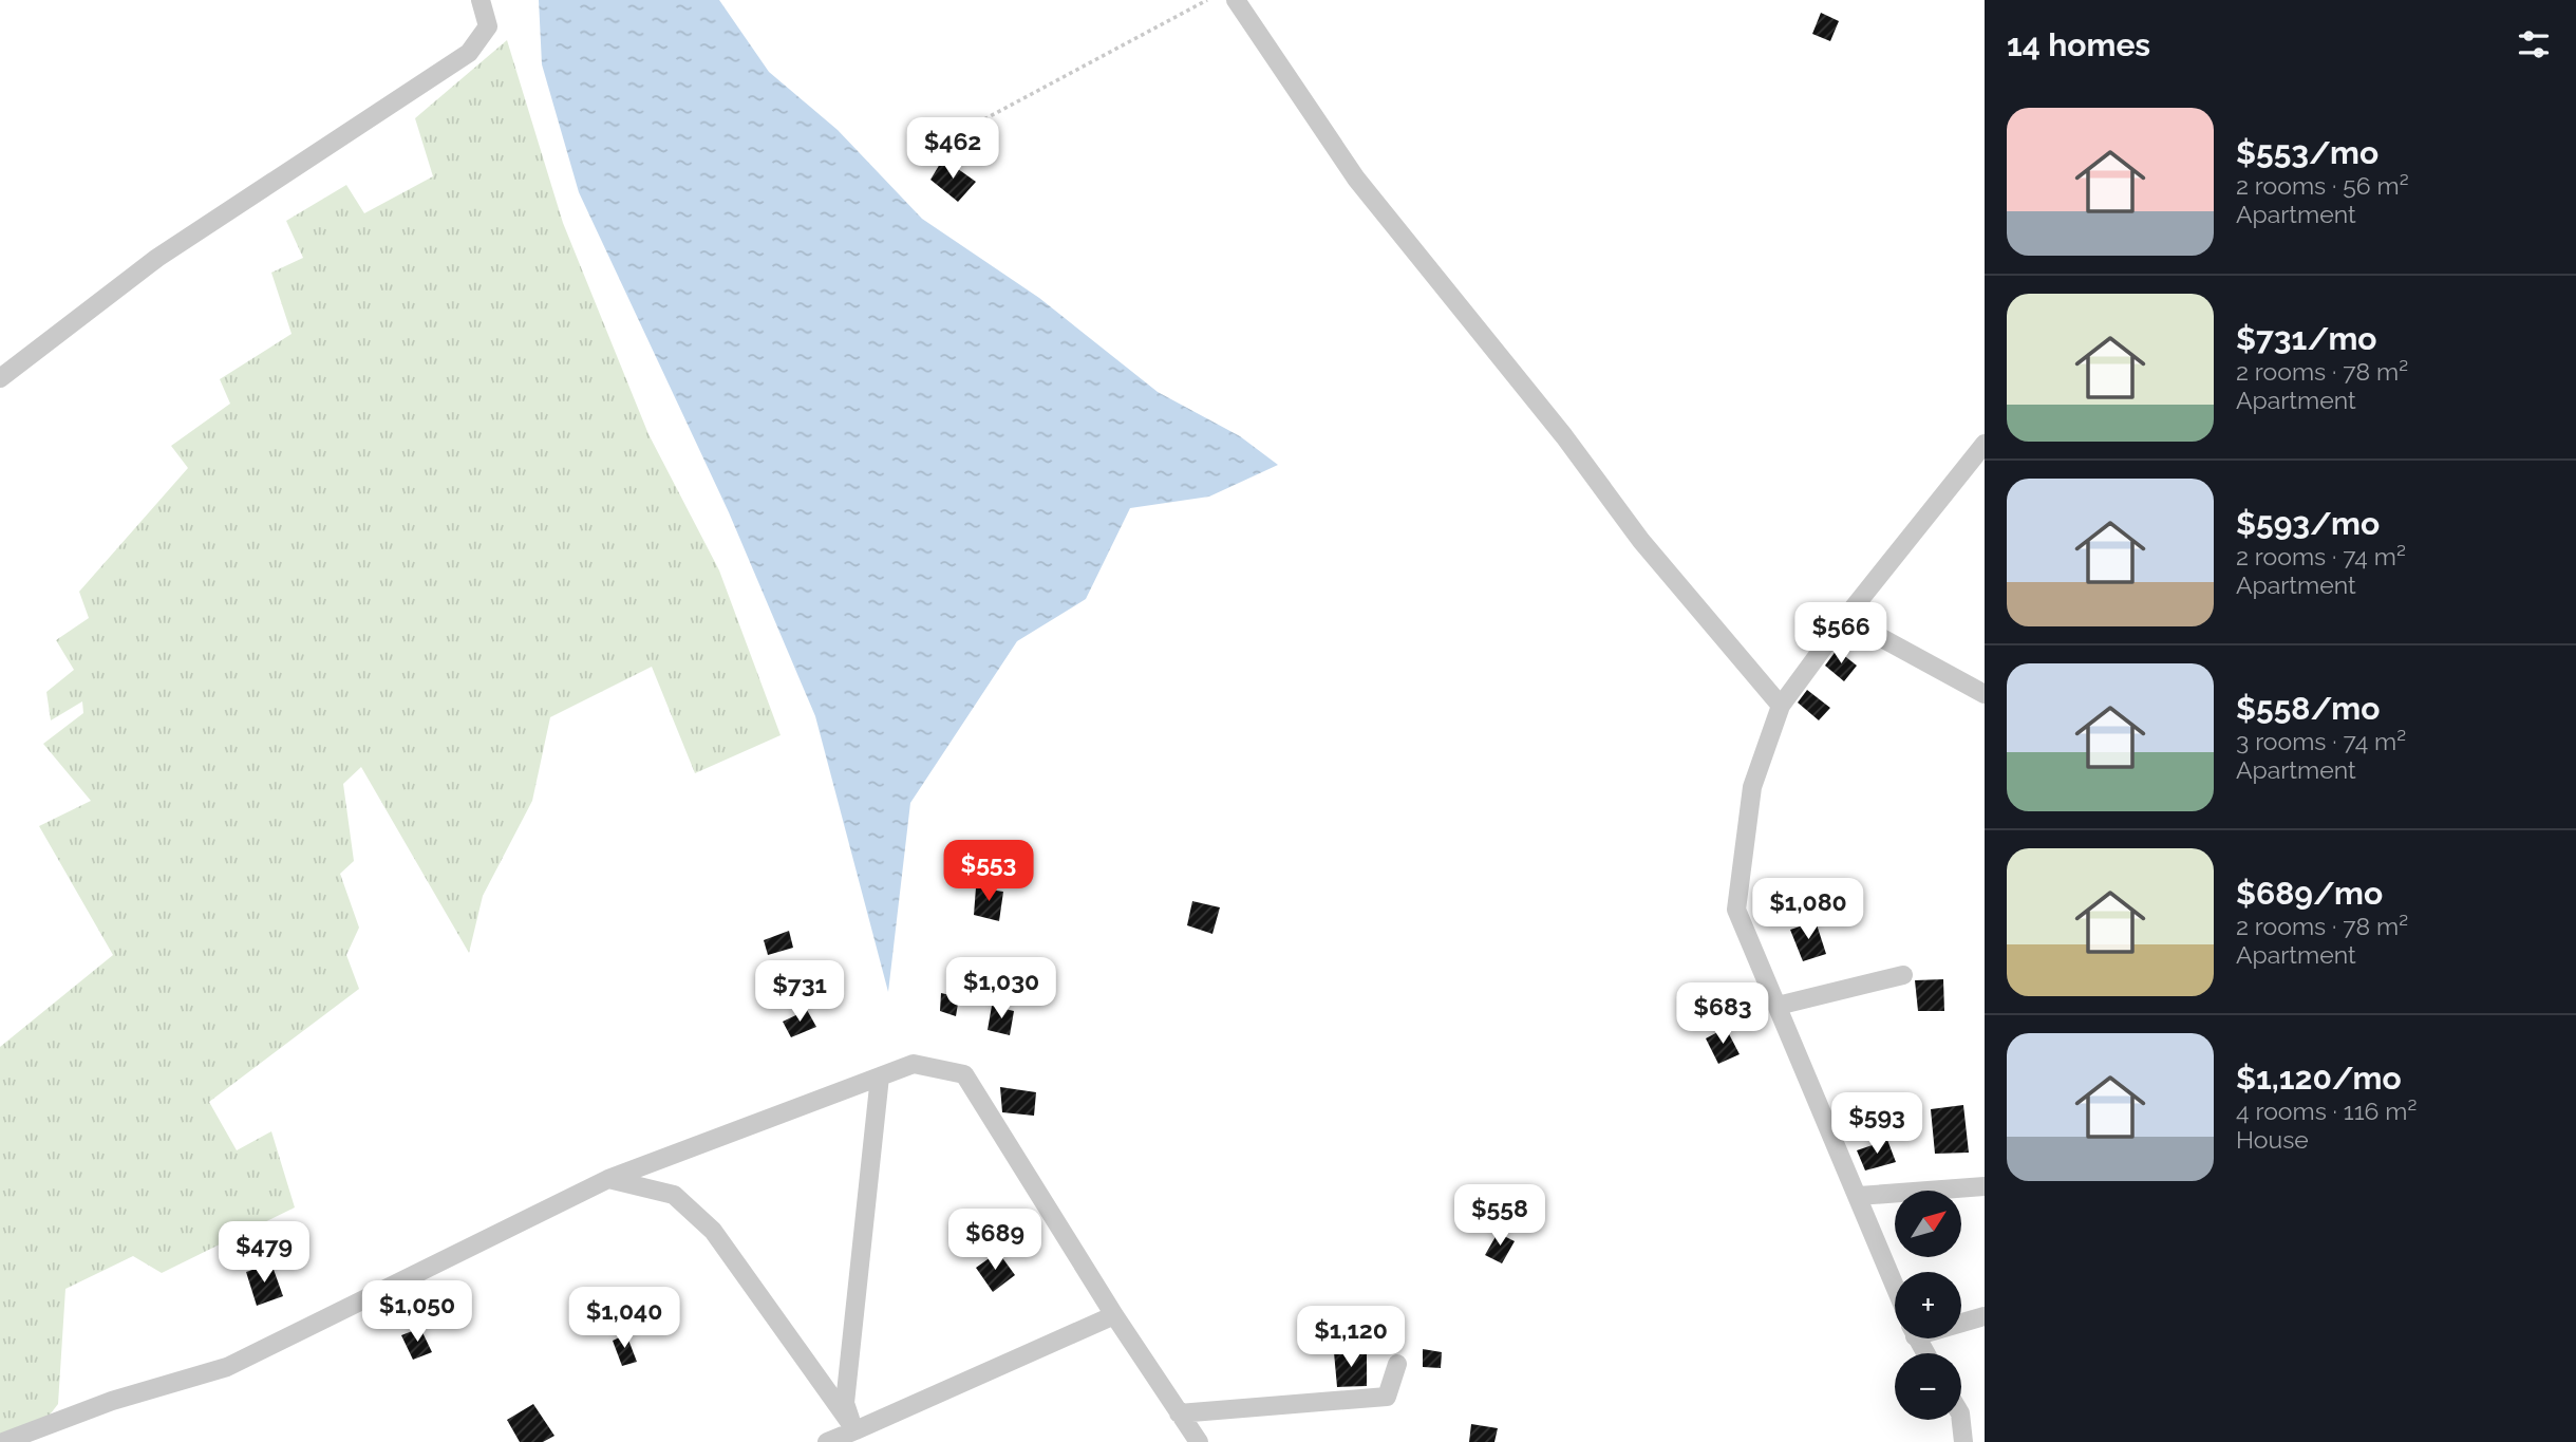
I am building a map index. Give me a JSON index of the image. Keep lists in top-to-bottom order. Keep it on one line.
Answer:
{"north":"top right","page":{"heading":"14 homes","list":[{"name":"$553/mo","note":"2 rooms · 56 m² · Apartment"},{"name":"$731/mo","note":"2 rooms · 78 m² · Apartment"},{"name":"$593/mo","note":"2 rooms · 74 m² · Apartment"},{"name":"$558/mo","note":"3 rooms · 74 m² · Apartment"},{"name":"$689/mo","note":"2 rooms · 78 m² · Apartment"},{"name":"$1,120/mo","note":"4 rooms · 116 m² · House"}],"price":["$462","$566","$553","$1,080","$1,030","$731","$683","$593","$558","$689","$479","$1,050","$1,040","$1,120"],"map_buttons":["+","−"]}}
